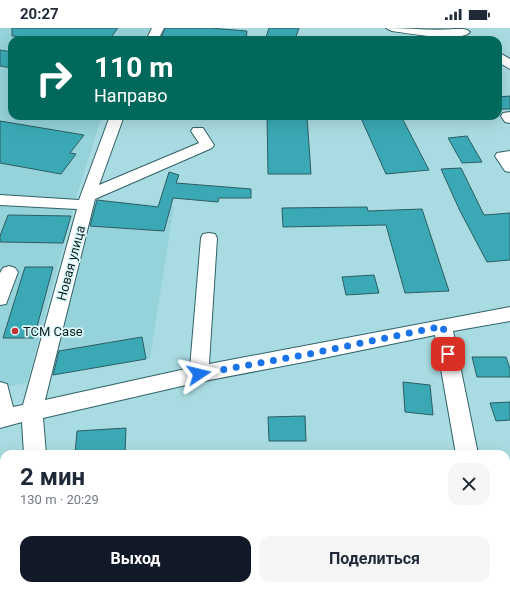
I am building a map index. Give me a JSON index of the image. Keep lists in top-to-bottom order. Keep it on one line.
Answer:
{"streets":{"street":["Новая улица"]},"places":["ТСМ Case"],"page":{"status":"20:27","turn":["110 m","Направо"],"heading":["2 мин","130 m · 20:29"],"buttons":["Выход","Поделиться"]}}
